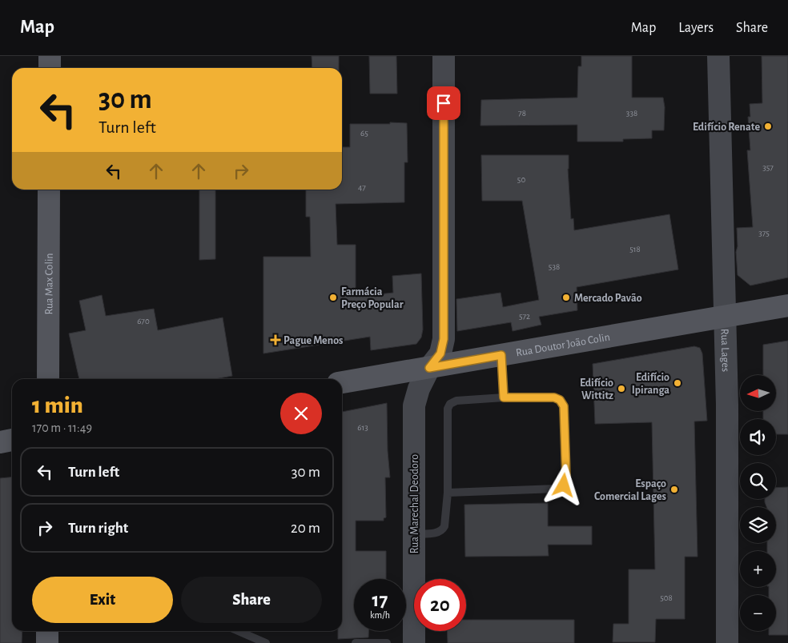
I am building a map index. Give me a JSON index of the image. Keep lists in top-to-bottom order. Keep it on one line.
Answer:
{"streets":{"main road":["Rua Max Colin","Rua Doutor João Colin","Rua Lages","Rua Marechal Deodoro"]},"crossings":[["Rua Doutor João Colin","Rua Lages"],["Rua Doutor João Colin","Rua Marechal Deodoro"]],"places":{"other":["Edifício Renate","Farmácia Preço Popular","Mercado Pavão","Edifício Ipiranga","Edifício Wittitz","Espaço Comercial Lages"],"health":["Pague Menos"]},"house_numbers":["78","338","65","357","50","47","375","518","538","572","670","613","508"],"north":"left","page":{"header":"Map","nav":["Map","Layers","Share"],"turn":["30 m","Turn left"],"map_buttons":["+","−"],"heading":["1 min","170 m · 11:49"],"list":[{"name":"Turn left","value":"30 m"},{"name":"Turn right","value":"20 m"}],"buttons":["Exit","Share"],"speed":"17 km/h","limit":"20"}}
